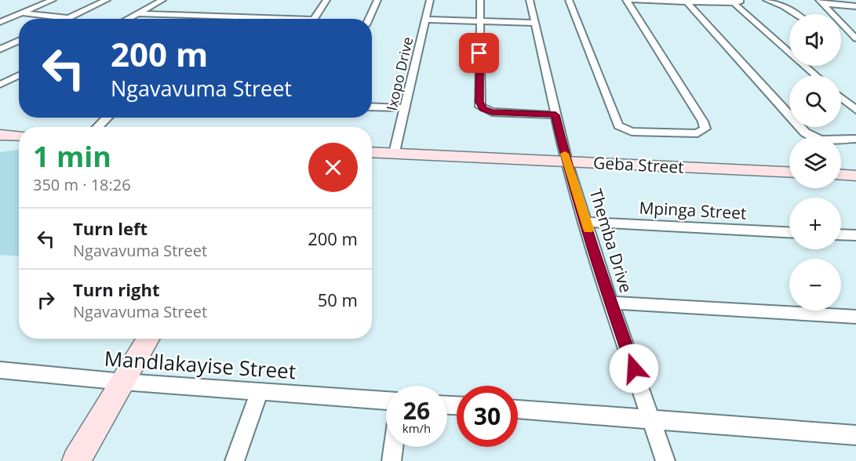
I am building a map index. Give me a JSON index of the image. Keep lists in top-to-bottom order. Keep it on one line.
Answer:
{"streets":{"street":["Ixopo Drive","Geba Street","Mpinga Street","Themba Drive","Mandlakayise Street"]},"crossings":[["Ixopo Drive","Geba Street"],["Geba Street","Themba Drive"],["Mpinga Street","Themba Drive"]],"page":{"map_buttons":["+","−"],"turn":["200 m","Ngavavuma Street"],"heading":["1 min","350 m · 18:26"],"list":[{"name":"Turn left","note":"Ngavavuma Street","value":"200 m"},{"name":"Turn right","note":"Ngavavuma Street","value":"50 m"}],"speed":"26 km/h","limit":"30"}}
